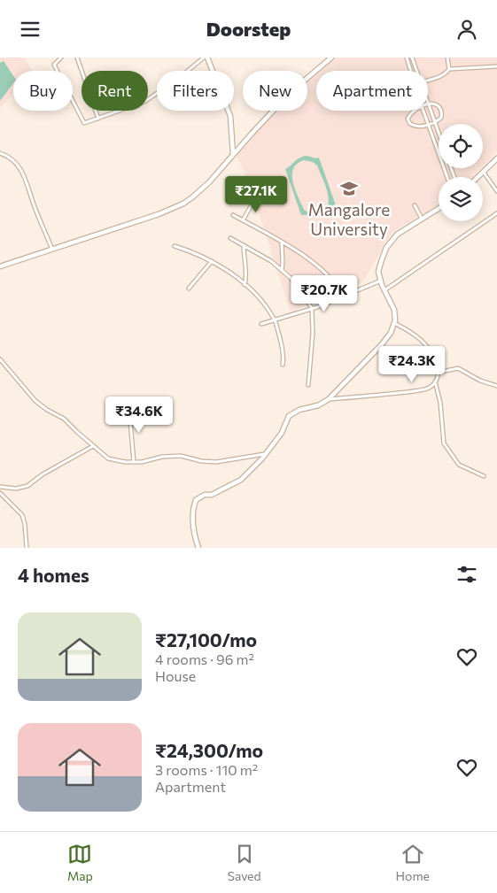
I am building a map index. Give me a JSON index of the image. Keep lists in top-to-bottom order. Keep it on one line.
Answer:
{"places":{"school or university":["Mangalore University"]},"page":{"header":"Doorstep","chip":["Buy","Rent","Filters","New","Apartment"],"price":["₹27.1K","₹20.7K","₹24.3K","₹34.6K"],"heading":"4 homes","list":[{"name":"₹27,100/mo","note":"4 rooms · 96 m² · House"},{"name":"₹24,300/mo","note":"3 rooms · 110 m² · Apartment"}],"tabs":["Map","Saved","Home"]}}
